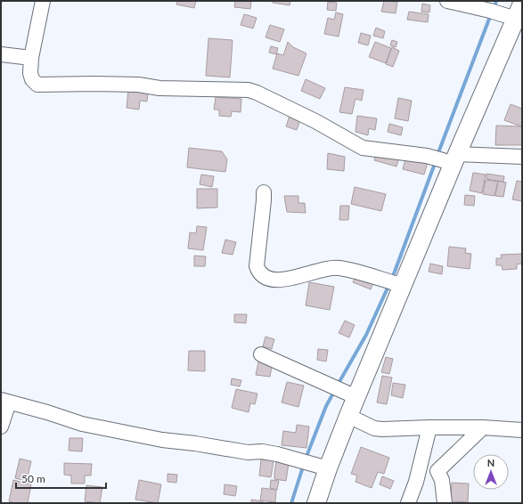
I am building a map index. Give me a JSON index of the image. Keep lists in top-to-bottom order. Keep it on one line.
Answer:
{"scale_bar":"50 m","north":"top"}
